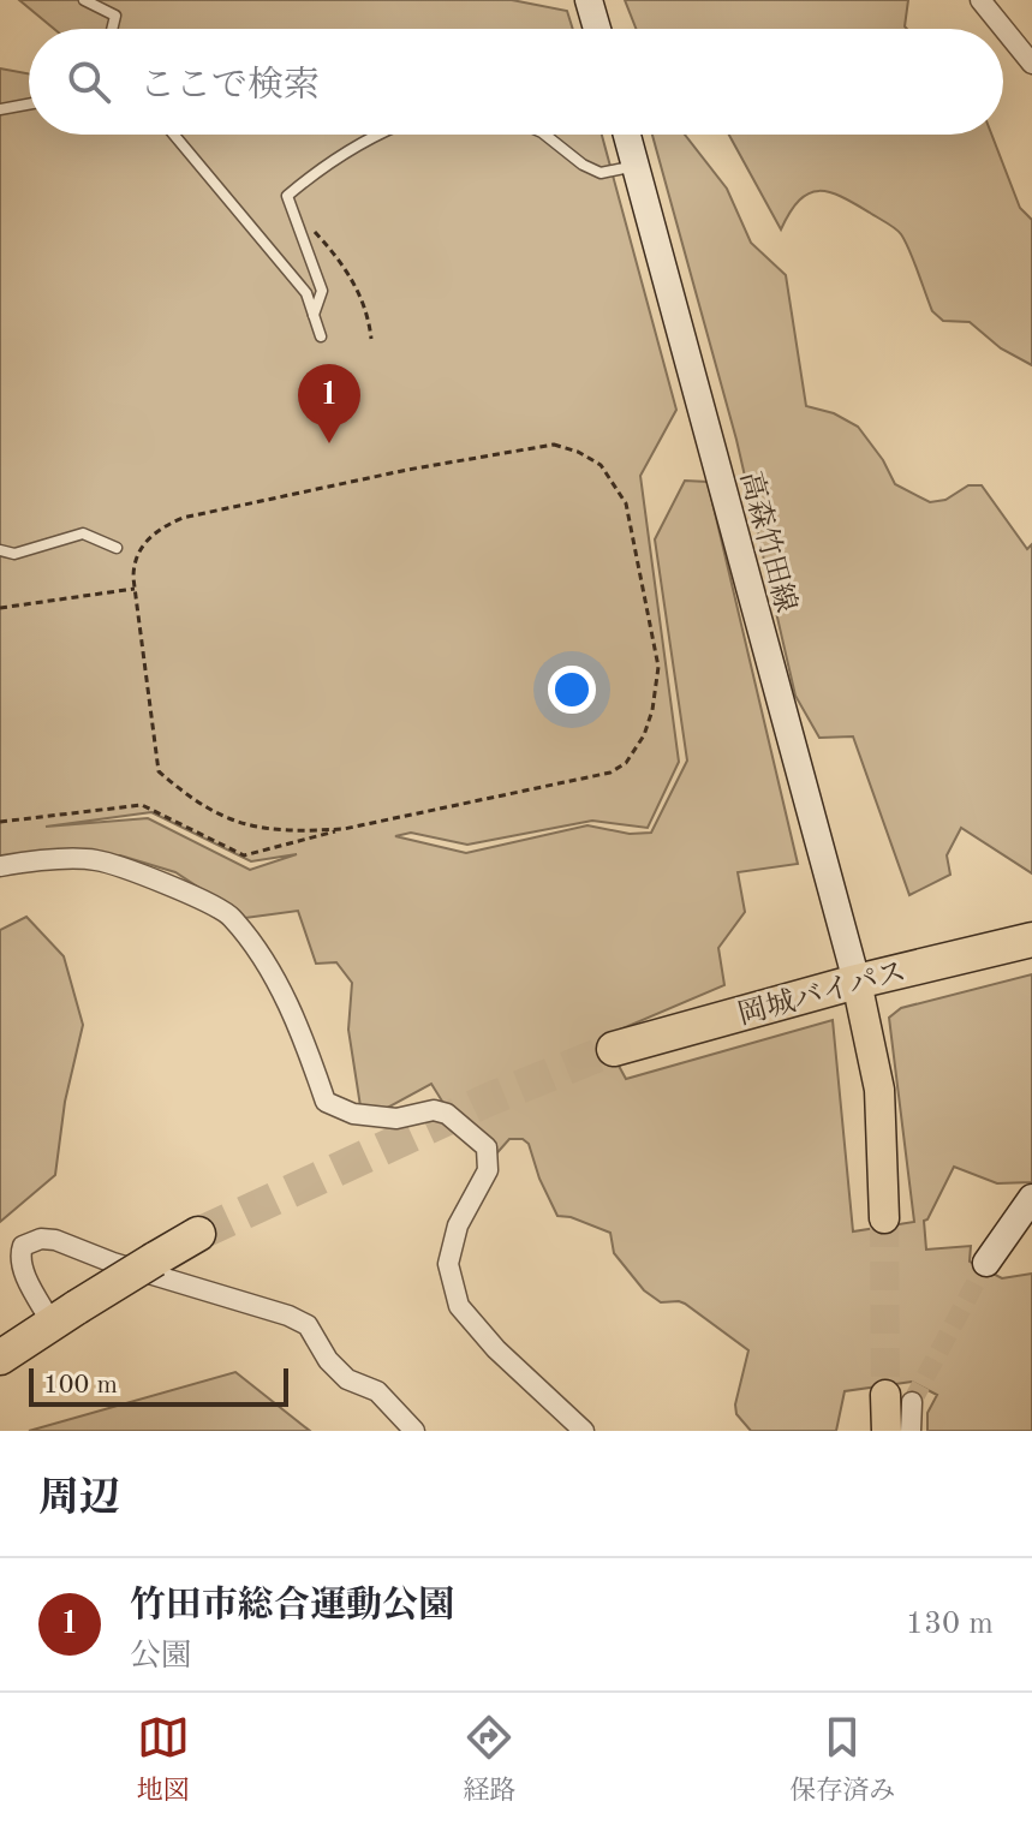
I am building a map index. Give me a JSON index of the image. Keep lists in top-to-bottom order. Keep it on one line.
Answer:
{"streets":{"highway":["岡城バイパス"],"main road":["高森竹田線"]},"crossings":[["高森竹田線","岡城バイパス"]],"scale_bar":"100 m","page":{"search":"ここで検索","pins":"1","scale":"100 m","heading":"周辺","list":[{"mark":"1","name":"竹田市総合運動公園","note":"公園","value":"130 m"}],"nav":["地図","経路","保存済み"]}}
